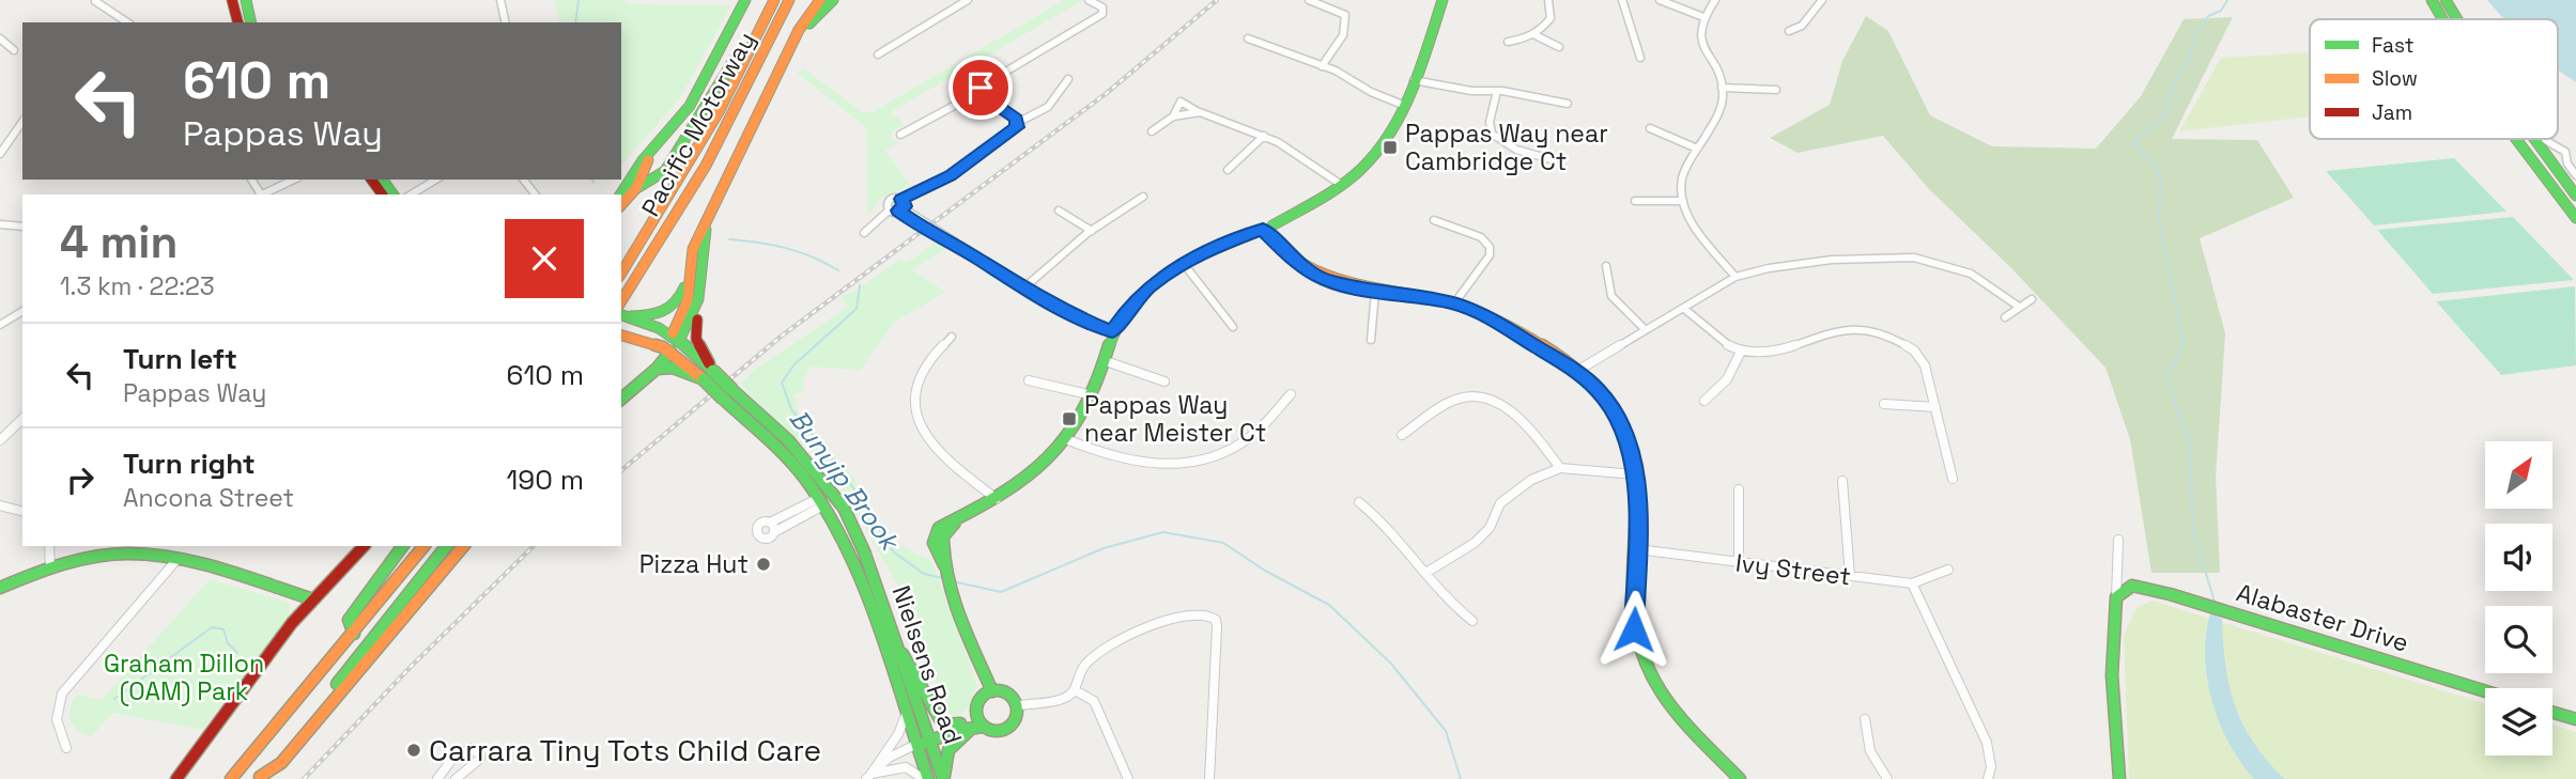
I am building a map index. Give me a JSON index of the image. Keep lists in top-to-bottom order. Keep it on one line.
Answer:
{"streets":{"main road":["Pacific Motorway","Alabaster Drive","Nielsens Road"],"street":["Ivy Street"]},"water":["Bunyip Brook"],"parks":["Graham Dillon (OAM) Park"],"places":{"transit":["Pappas Way near Cambridge Ct","Pappas Way near Meister Ct"],"other":["Pizza Hut","Carrara Tiny Tots Child Care"]},"legend":["Fast","Slow","Jam"],"north":"top right","page":{"turn":["610 m","Pappas Way"],"heading":["4 min","1.3 km · 22:23"],"list":[{"name":"Turn left","note":"Pappas Way","value":"610 m"},{"name":"Turn right","note":"Ancona Street","value":"190 m"}]}}
